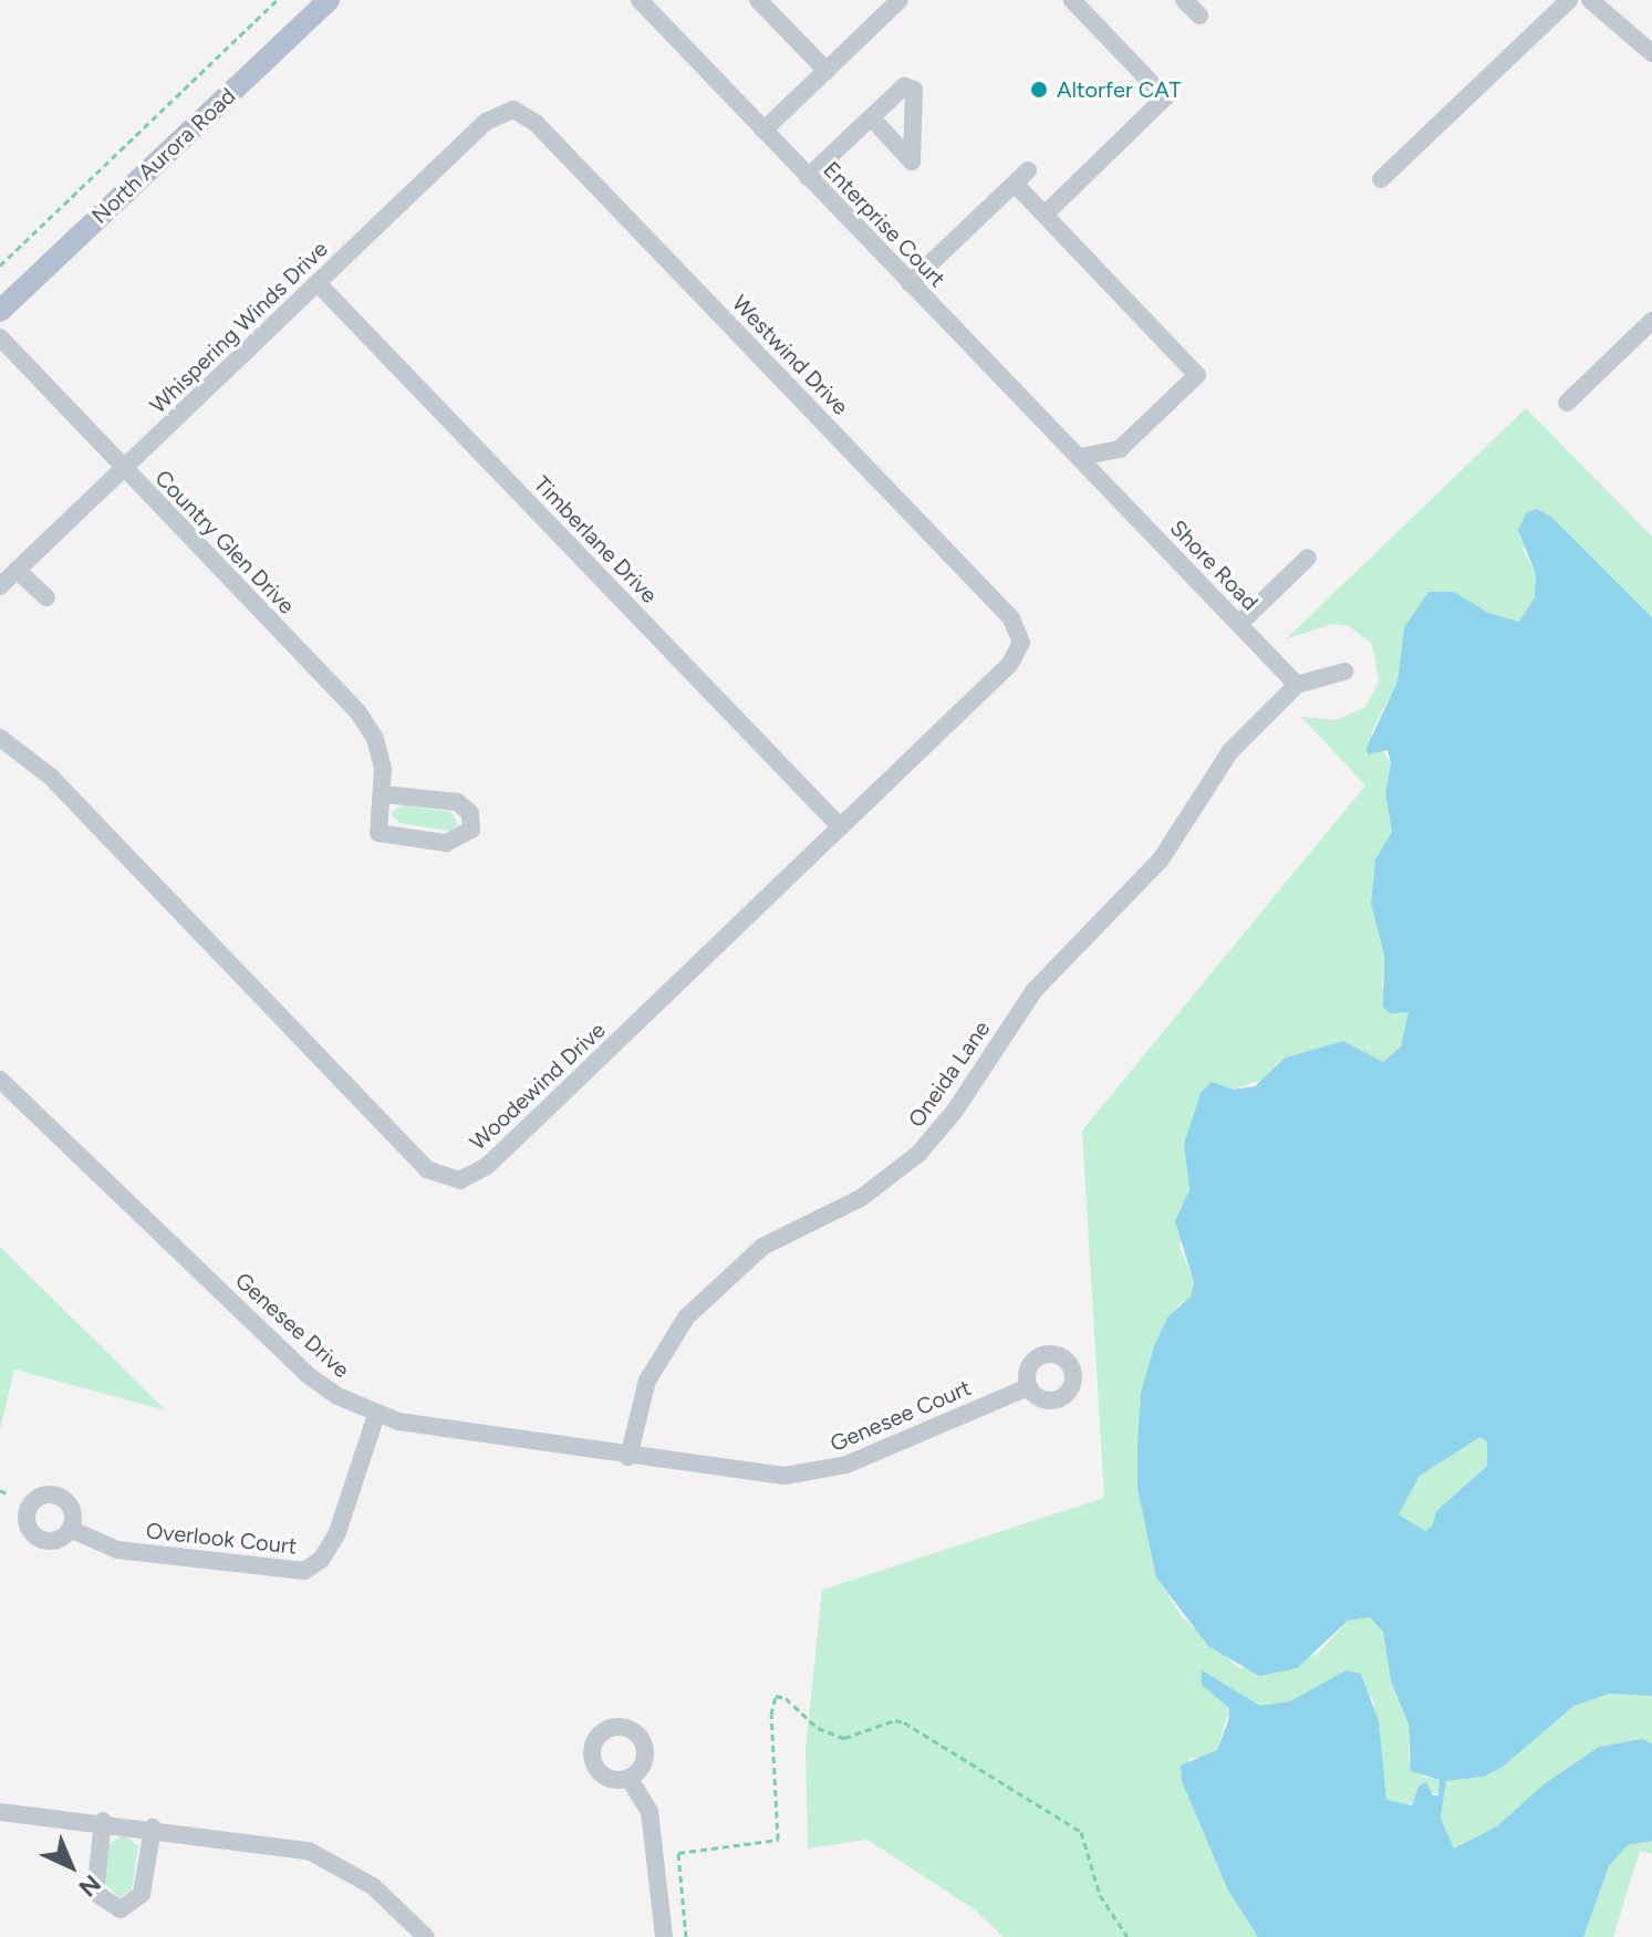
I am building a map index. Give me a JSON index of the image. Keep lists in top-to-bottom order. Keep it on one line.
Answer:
{"streets":{"main road":["North Aurora Road"],"street":["Enterprise Court","Whispering Winds Drive","Westwind Drive","Timberlane Drive","Country Glen Drive","Shore Road","Oneida Lane","Woodewind Drive","Genesee Drive","Genesee Court","Overlook Court"]},"crossings":[["Enterprise Court","Shore Road"],["Whispering Winds Drive","Westwind Drive"],["Whispering Winds Drive","Timberlane Drive"],["Whispering Winds Drive","Country Glen Drive"],["Westwind Drive","Woodewind Drive"],["Timberlane Drive","Woodewind Drive"],["Shore Road","Oneida Lane"],["Oneida Lane","Genesee Drive"],["Oneida Lane","Genesee Court"],["Genesee Drive","Genesee Court"],["Genesee Drive","Overlook Court"]],"places":["Altorfer CAT"],"north":"bottom right"}
